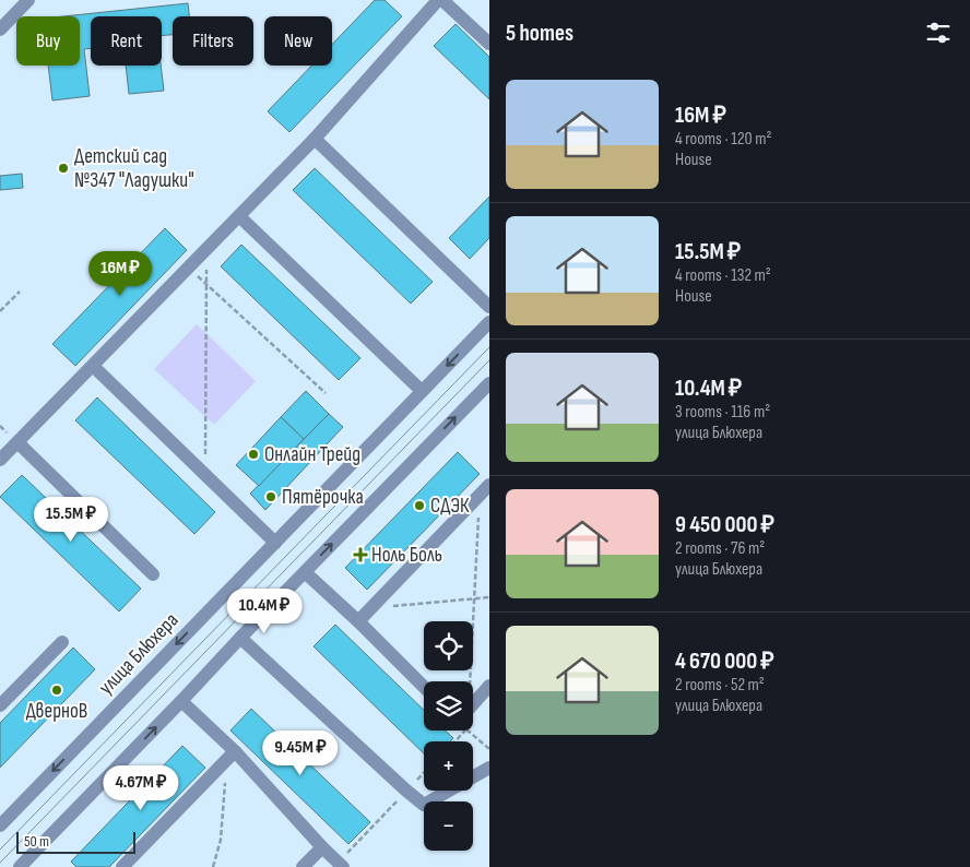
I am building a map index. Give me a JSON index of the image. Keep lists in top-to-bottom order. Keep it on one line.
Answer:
{"streets":{"street":["улица Блюхера"]},"places":{"other":["Детский сад №347 \"Ладушки\"","Онлайн Трейд","Пятёрочка","СДЭК","ДверноВ"],"health":["Ноль Боль"]},"scale_bar":"50 m","page":{"heading":"5 homes","chip":["Buy","Rent","Filters","New"],"list":[{"name":"16M ₽","note":"4 rooms · 120 m² · House"},{"name":"15.5M ₽","note":"4 rooms · 132 m² · House"},{"name":"10.4M ₽","note":"3 rooms · 116 m² · улица Блюхера"},{"name":"9 450 000 ₽","note":"2 rooms · 76 m² · улица Блюхера"},{"name":"4 670 000 ₽","note":"2 rooms · 52 m² · улица Блюхера"}],"price":["16M ₽","15.5M ₽","10.4M ₽","9.45M ₽","4.67M ₽"],"map_buttons":["+","−"],"scale":"50 m"}}
